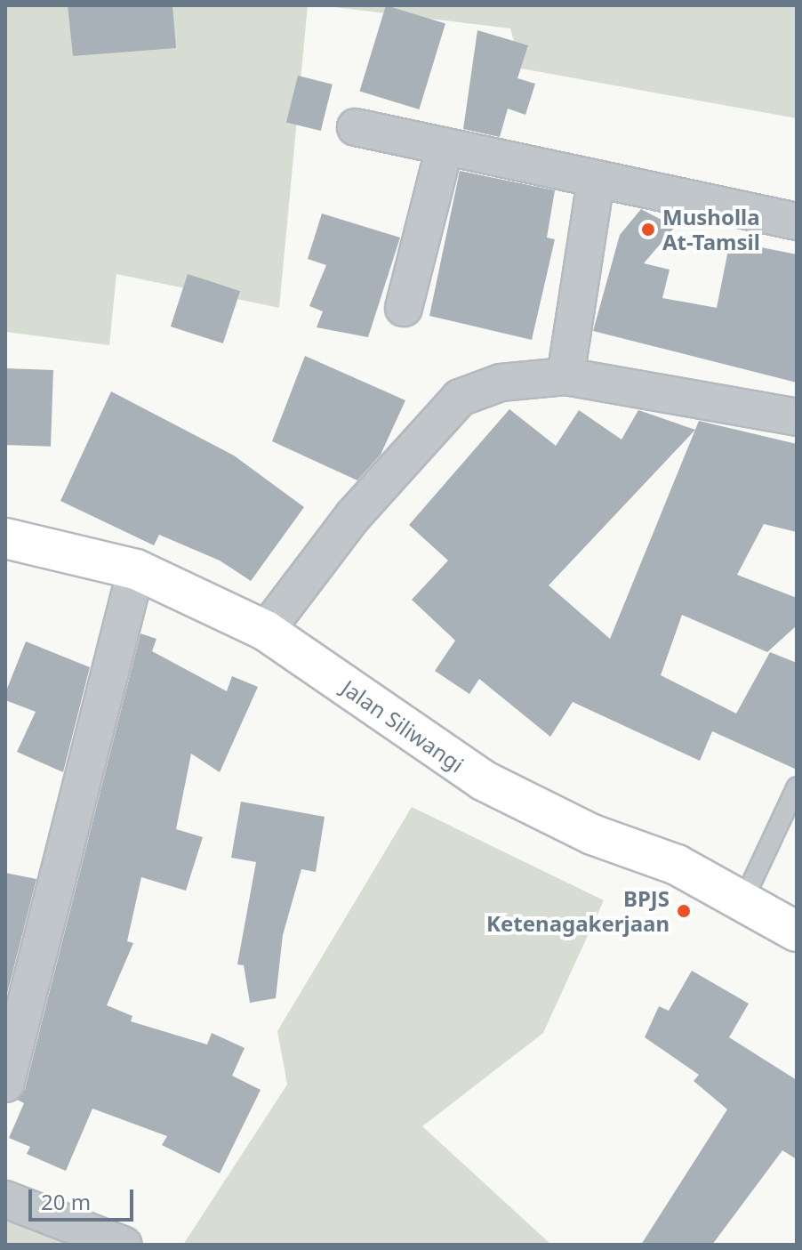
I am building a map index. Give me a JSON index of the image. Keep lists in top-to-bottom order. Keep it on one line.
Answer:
{"streets":{"main road":["Jalan Siliwangi"]},"places":["Musholla At-Tamsil","BPJS Ketenagakerjaan"],"scale_bar":"20 m"}
